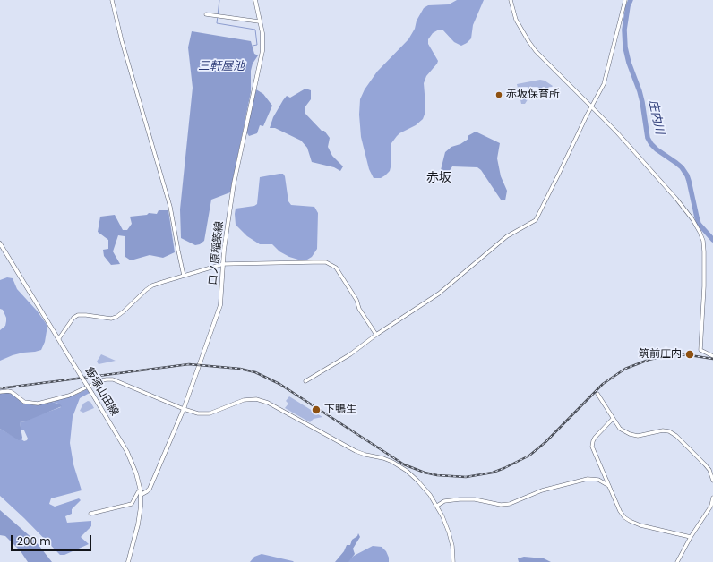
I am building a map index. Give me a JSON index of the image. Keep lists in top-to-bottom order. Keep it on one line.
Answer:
{"streets":{"main road":["口ノ原稲築線","飯塚山田線"]},"crossings":[["口ノ原稲築線","飯塚山田線"]],"districts":["赤坂"],"water":["三軒屋池","庄内川"],"places":["赤坂保育所","筑前庄内","下鴨生"],"scale_bar":"200 m"}
